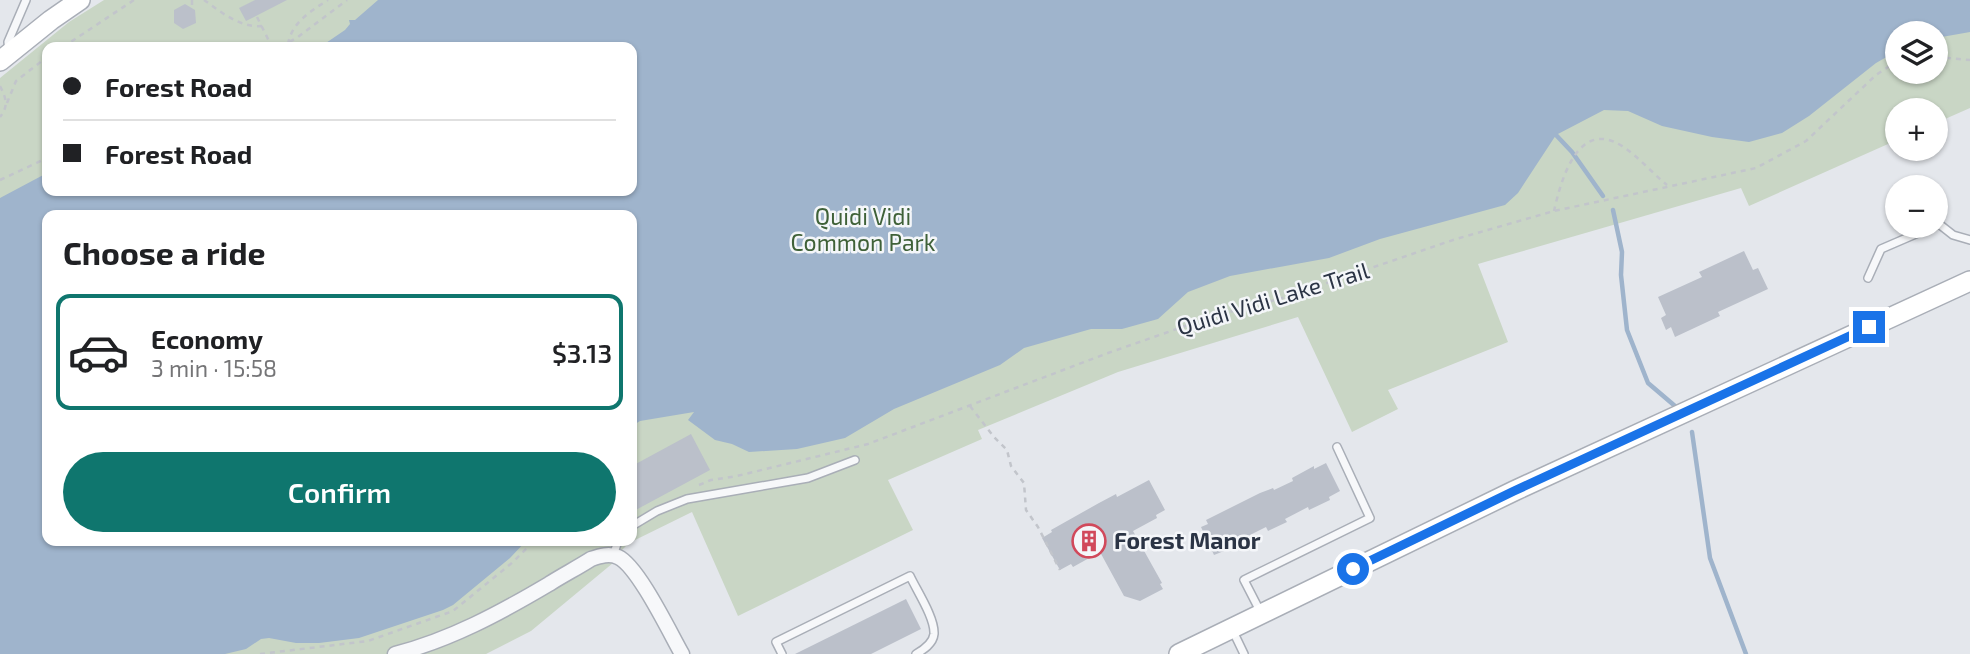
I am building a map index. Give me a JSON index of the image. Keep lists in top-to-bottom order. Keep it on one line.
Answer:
{"streets":{"path":["Quidi Vidi Lake Trail"]},"parks":["Quidi Vidi Common Park"],"places":{"building":["Forest Manor"]},"page":{"map_buttons":["+","−"],"banner":["Forest Road","Forest Road"],"heading":"Choose a ride","list":[{"name":"Economy","note":"3 min · 15:58","value":"$3.13"}],"buttons":"Confirm"}}
